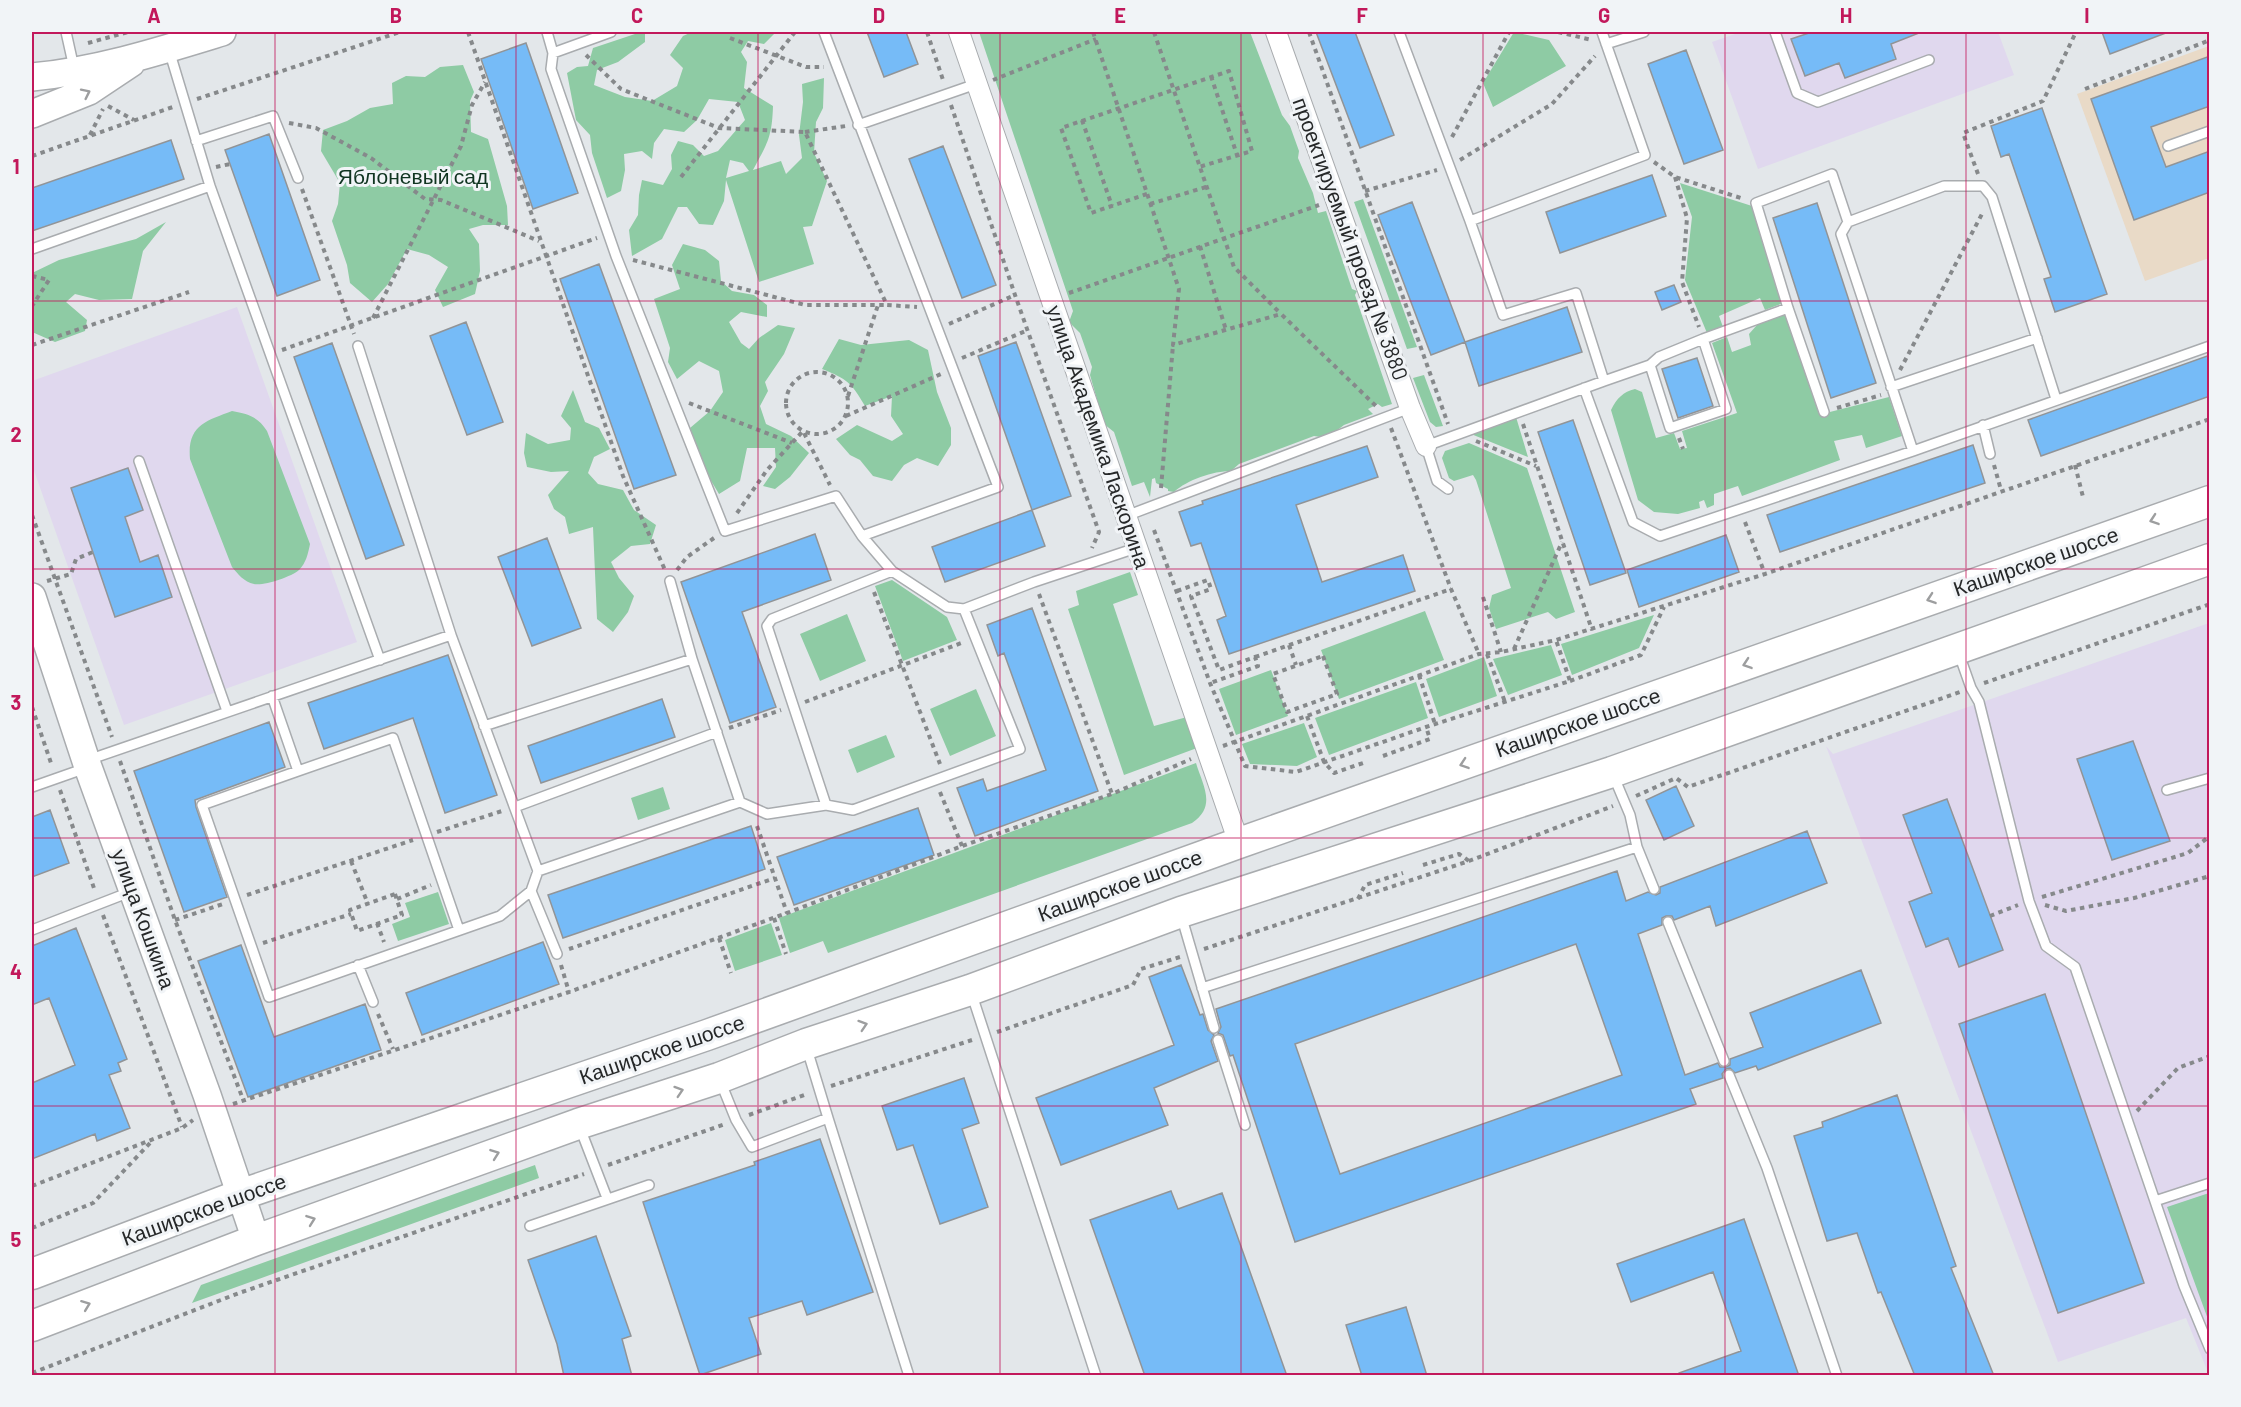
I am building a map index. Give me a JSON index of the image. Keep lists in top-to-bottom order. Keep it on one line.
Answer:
{"streets":{"main road":["Каширское шоссе","улица Кошкина"],"street":["проектируемый проезд № 3880","улица Академика Ласкорина"]},"crossings":[["улица Академика Ласкорина","Каширское шоссе"],["Каширское шоссе","улица Кошкина"]],"parks":["Яблоневый сад"],"grid":{"columns":["A","B","C","D","E","F","G","H","I"],"rows":["1","2","3","4","5"]}}
